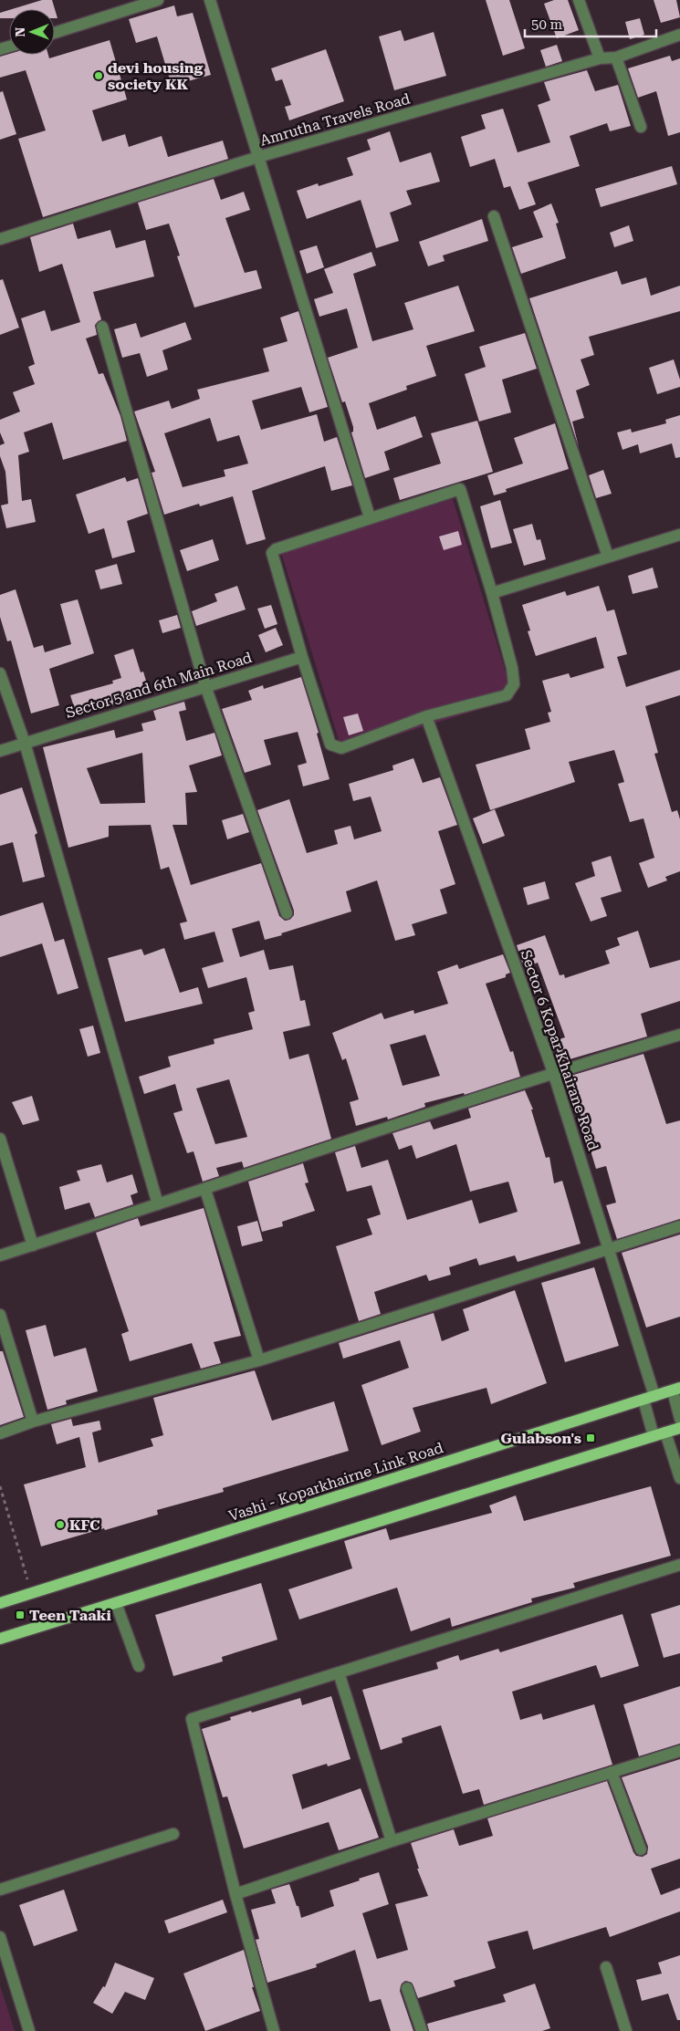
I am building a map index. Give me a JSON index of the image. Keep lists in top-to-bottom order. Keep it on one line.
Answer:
{"streets":{"main road":["Vashi - Koparkhairne Link Road"],"street":["Amrutha Travels Road","Sector 5 and 6th Main Road","Sector 6 Kopar Khairane Road"]},"crossings":[["Sector 6 Kopar Khairane Road","Vashi - Koparkhairne Link Road"]],"places":{"other":["devi housing society KK","KFC"],"transit":["Gulabson's","Teen Taaki"]},"scale_bar":"50 m","north":"left"}
